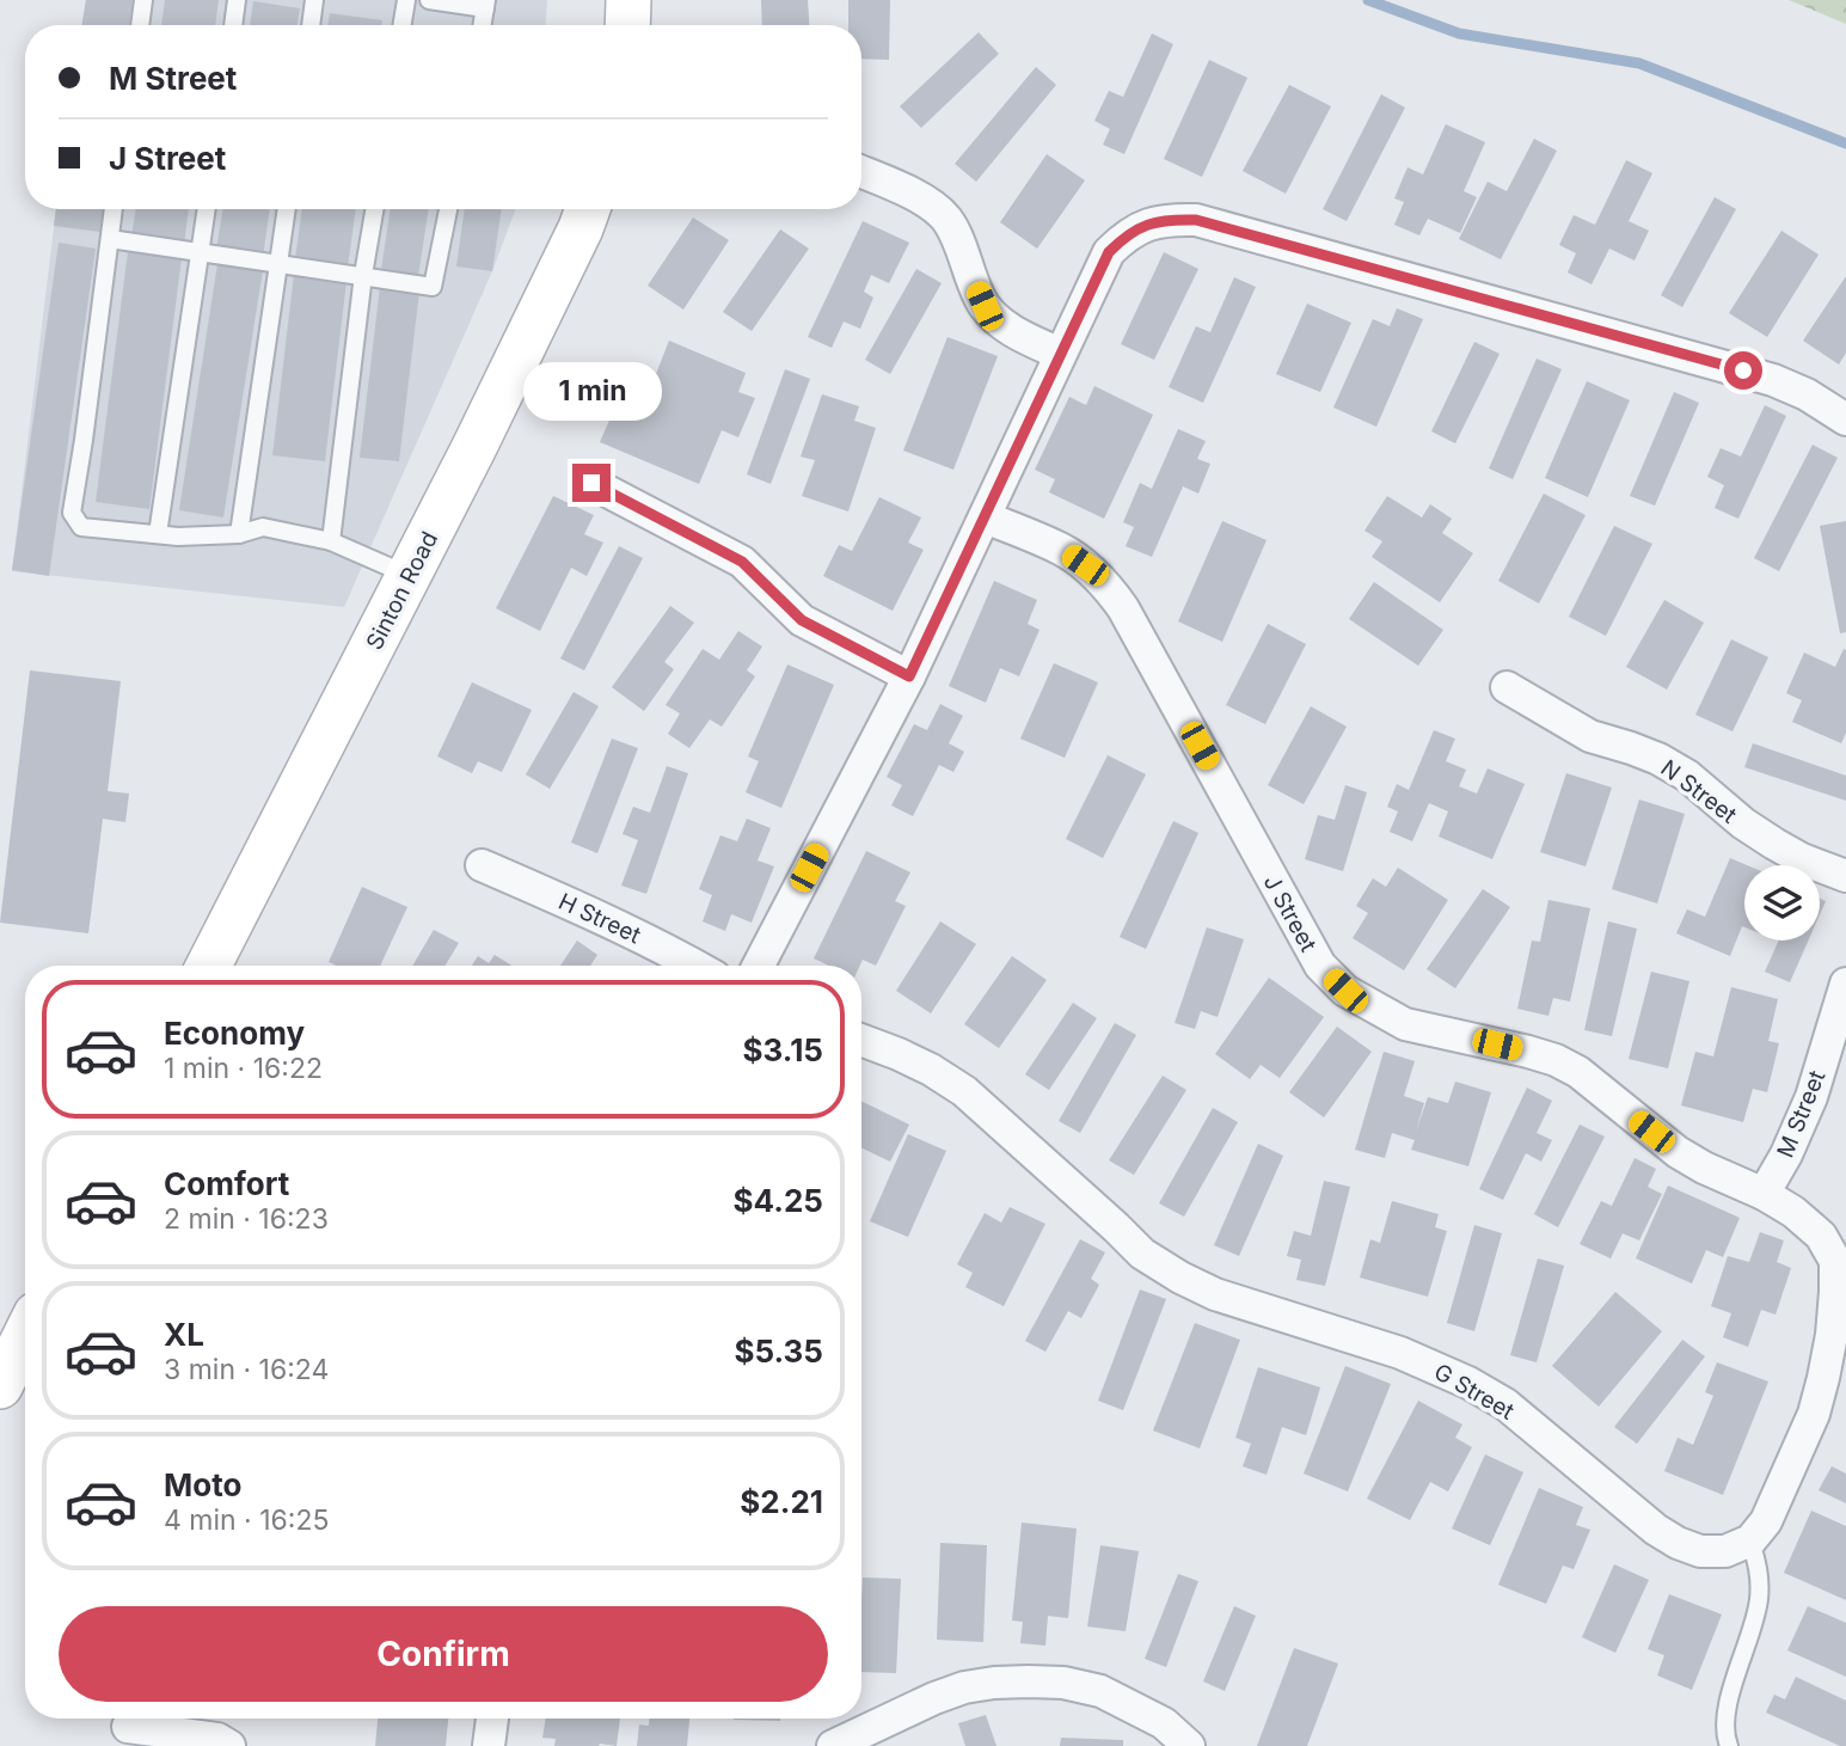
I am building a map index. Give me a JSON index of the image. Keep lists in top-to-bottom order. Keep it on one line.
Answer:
{"streets":{"street":["Sinton Road","N Street","J Street","H Street","M Street","G Street"]},"crossings":[["J Street","M Street"]],"page":{"banner":["M Street","J Street"],"bubble":"1 min","list":[{"name":"Economy","note":"1 min · 16:22","value":"$3.15"},{"name":"Comfort","note":"2 min · 16:23","value":"$4.25"},{"name":"XL","note":"3 min · 16:24","value":"$5.35"},{"name":"Moto","note":"4 min · 16:25","value":"$2.21"}],"buttons":"Confirm"}}
